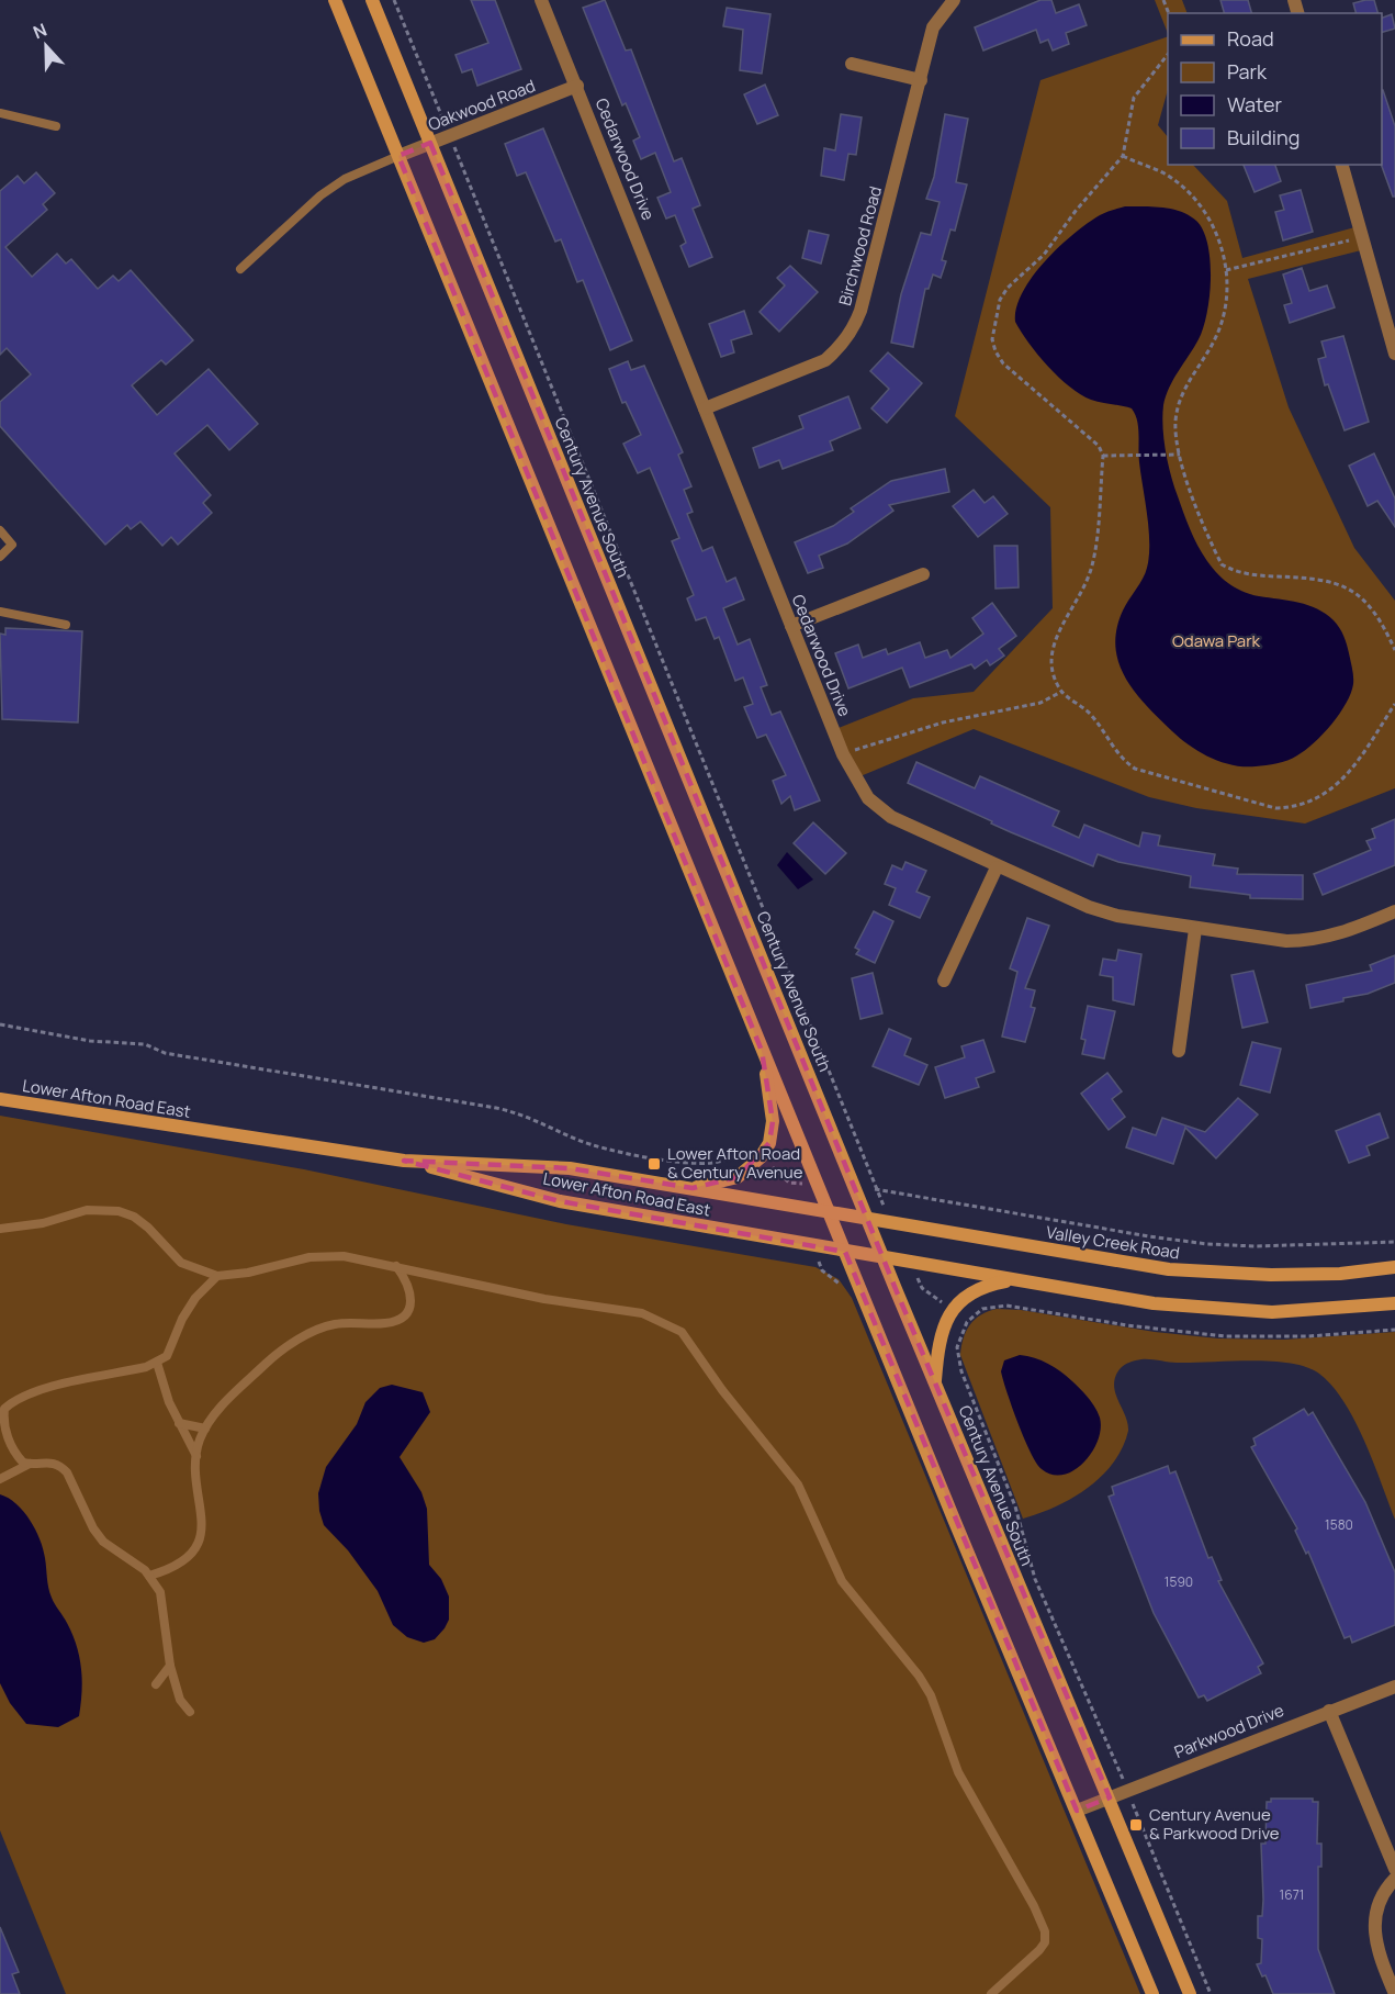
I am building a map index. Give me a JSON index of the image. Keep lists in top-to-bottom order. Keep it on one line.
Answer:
{"streets":{"main road":["Century Avenue South","Lower Afton Road East","Valley Creek Road"],"street":["Oakwood Road","Cedarwood Drive","Birchwood Road","Parkwood Drive"]},"crossings":[["Oakwood Road","Cedarwood Drive"],["Oakwood Road","Century Avenue South"],["Cedarwood Drive","Birchwood Road"],["Century Avenue South","Valley Creek Road"],["Century Avenue South","Parkwood Drive"],["Lower Afton Road East","Valley Creek Road"]],"parks":["Odawa Park"],"places":{"transit":["Lower Afton Road & Century Avenue","Century Avenue & Parkwood Drive"]},"house_numbers":["1580","1590","1671"],"legend":["Road","Park","Water","Building"],"north":"top"}
